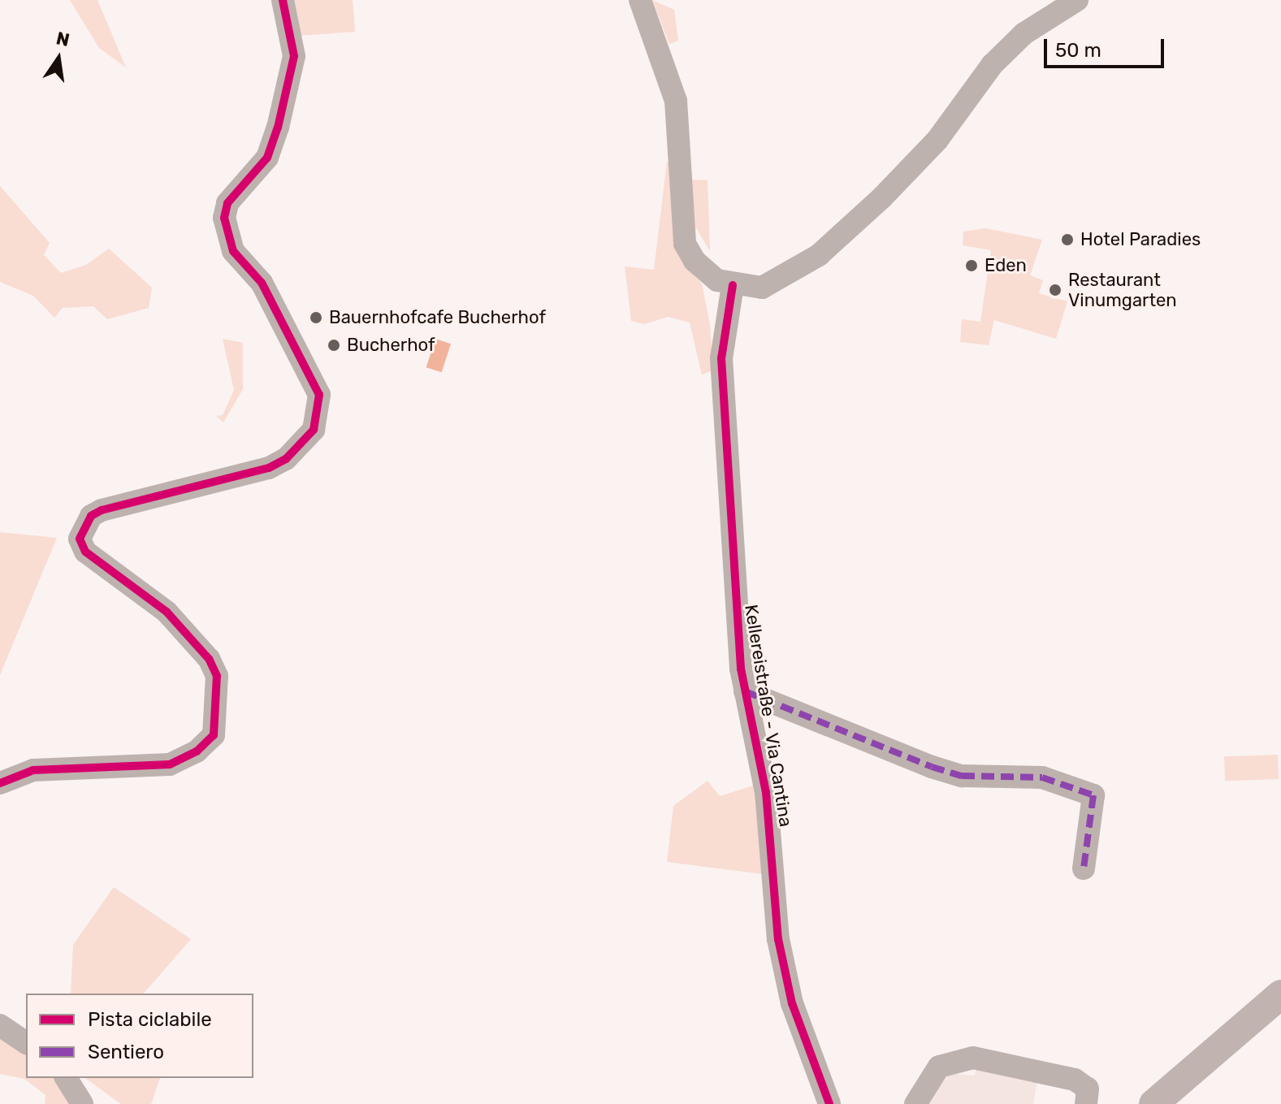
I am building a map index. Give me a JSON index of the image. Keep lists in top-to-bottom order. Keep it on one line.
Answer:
{"streets":{"street":["Kellereistraße - Via Cantina"]},"places":["Hotel Paradies","Eden","Restaurant Vinumgarten","Bauernhofcafe Bucherhof","Bucherhof"],"legend":["Pista ciclabile","Sentiero"],"scale_bar":"50 m","north":"top"}
